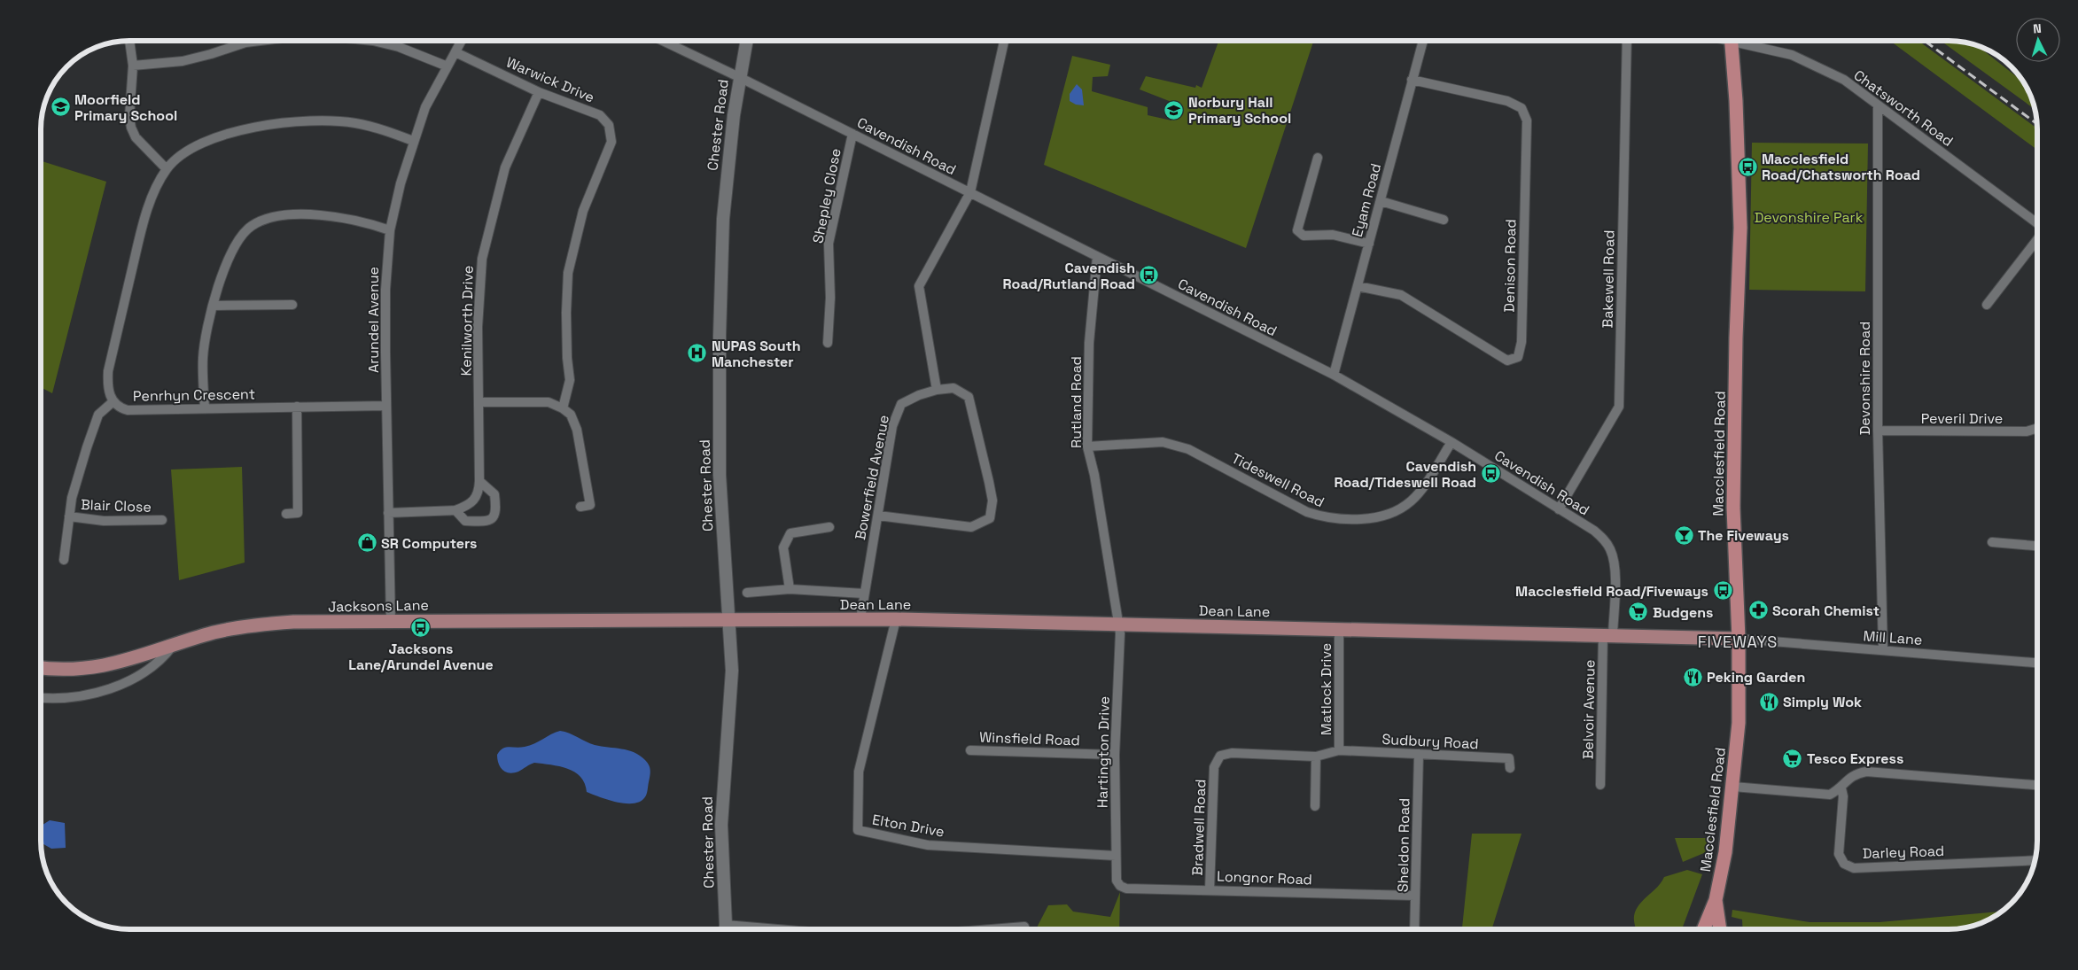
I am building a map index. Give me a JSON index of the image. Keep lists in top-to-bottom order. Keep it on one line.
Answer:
{"streets":{"highway":["Macclesfield Road"],"main road":["Dean Lane","Jacksons Lane"],"street":["Warwick Drive","Chatsworth Road","Chester Road","Cavendish Road","Shepley Close","Eyam Road","Denison Road","Bakewell Road","Arundel Avenue","Kenilworth Drive","Devonshire Road","Penrhyn Crescent","Rutland Road","Peveril Drive","Bowerfield Avenue","Tideswell Road","Blair Close","Mill Lane","Matlock Drive","Belvoir Avenue","Winsfield Road","Sudbury Road","Hartington Drive","Elton Drive","Bradwell Road","Sheldon Road","Darley Road","Longnor Road"]},"crossings":[["Warwick Drive","Arundel Avenue"],["Warwick Drive","Kenilworth Drive"],["Chatsworth Road","Devonshire Road"],["Chester Road","Cavendish Road"],["Chester Road","Dean Lane"],["Chester Road","Jacksons Lane"],["Cavendish Road","Shepley Close"],["Cavendish Road","Eyam Road"],["Cavendish Road","Bakewell Road"],["Cavendish Road","Rutland Road"],["Cavendish Road","Tideswell Road"],["Cavendish Road","Dean Lane"],["Cavendish Road","Belvoir Avenue"],["Eyam Road","Denison Road"],["Arundel Avenue","Kenilworth Drive"],["Arundel Avenue","Penrhyn Crescent"],["Arundel Avenue","Jacksons Lane"],["Devonshire Road","Peveril Drive"],["Devonshire Road","Mill Lane"],["Rutland Road","Tideswell Road"],["Rutland Road","Dean Lane"],["Rutland Road","Hartington Drive"],["Macclesfield Road","Dean Lane"],["Macclesfield Road","Mill Lane"],["Bowerfield Avenue","Dean Lane"],["Dean Lane","Jacksons Lane"],["Dean Lane","Mill Lane"],["Dean Lane","Matlock Drive"],["Dean Lane","Belvoir Avenue"],["Dean Lane","Hartington Drive"],["Dean Lane","Elton Drive"],["Matlock Drive","Sudbury Road"],["Matlock Drive","Bradwell Road"],["Winsfield Road","Hartington Drive"],["Sudbury Road","Bradwell Road"],["Sudbury Road","Sheldon Road"],["Hartington Drive","Elton Drive"],["Hartington Drive","Longnor Road"],["Bradwell Road","Longnor Road"],["Sheldon Road","Longnor Road"]],"districts":["FIVEWAYS"],"parks":["Devonshire Park"],"places":{"school or university":["Moorfield Primary School","Norbury Hall Primary School"],"bus stop":["Macclesfield Road/Chatsworth Road","Cavendish Road/Rutland Road","Cavendish Road/Tideswell Road","Macclesfield Road/Fiveways","Jacksons Lane/Arundel Avenue"],"hospital":["NUPAS South Manchester"],"bar":["The Fiveways"],"shop":["SR Computers"],"pharmacy":["Scorah Chemist"],"supermarket":["Budgens","Tesco Express"],"restaurant":["Peking Garden","Simply Wok"]},"north":"top"}
